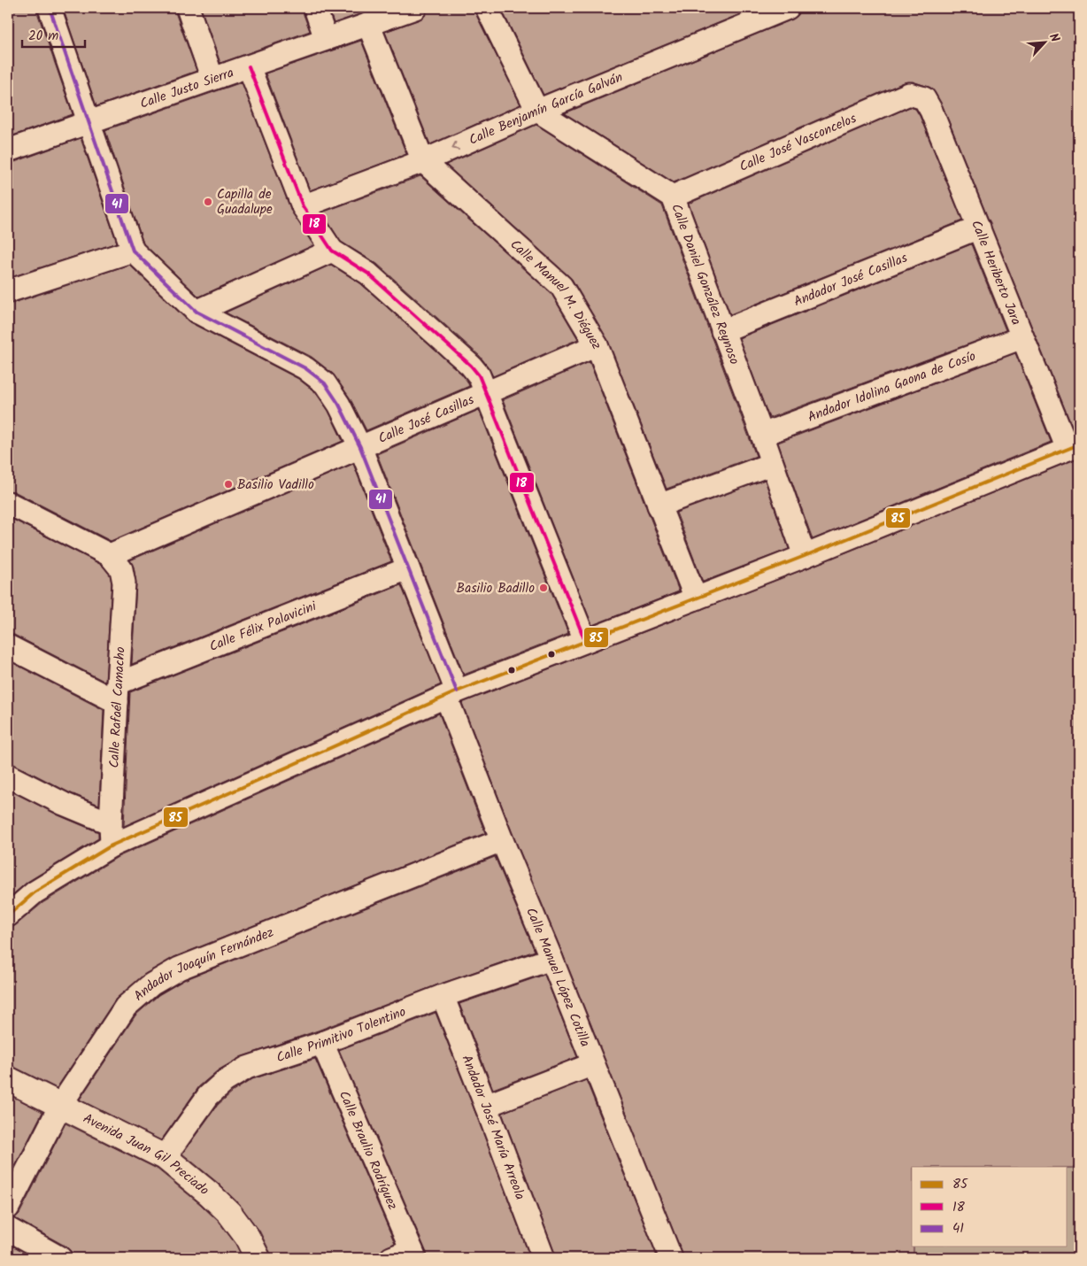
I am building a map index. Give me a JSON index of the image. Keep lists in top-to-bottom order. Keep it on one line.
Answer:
{"streets":{"street":["Calle Justo Sierra","Calle Benjamín García Galván","Calle José Vasconcelos","Calle Heriberto Jara","Andador José Casillas","Calle Daniel González Reynoso","Calle Manuel M. Diéguez","Andador Idolina Gaona de Cosío","Calle José Casillas","Calle Félix Palavicini","Calle Rafaél Camacho","Andador Joaquín Fernández","Calle Manuel López Cotilla","Calle Primitivo Tolentino","Andador José María Arreola","Calle Braulio Rodríguez","Avenida Juan Gil Preciado"]},"crossings":[["Calle Justo Sierra","Calle Manuel M. Diéguez"],["Calle Justo Sierra","Calle Manuel López Cotilla"],["Calle Benjamín García Galván","Calle Daniel González Reynoso"],["Calle Benjamín García Galván","Calle Manuel M. Diéguez"],["Calle José Vasconcelos","Calle Heriberto Jara"],["Calle José Vasconcelos","Calle Daniel González Reynoso"],["Calle Heriberto Jara","Andador José Casillas"],["Calle Heriberto Jara","Andador Idolina Gaona de Cosío"],["Andador José Casillas","Calle Daniel González Reynoso"],["Calle Daniel González Reynoso","Andador Idolina Gaona de Cosío"],["Calle Manuel M. Diéguez","Calle José Casillas"],["Calle José Casillas","Calle Rafaél Camacho"],["Calle José Casillas","Calle Manuel López Cotilla"],["Calle Félix Palavicini","Calle Rafaél Camacho"],["Calle Félix Palavicini","Calle Manuel López Cotilla"],["Andador Joaquín Fernández","Calle Manuel López Cotilla"],["Andador Joaquín Fernández","Avenida Juan Gil Preciado"],["Calle Manuel López Cotilla","Calle Primitivo Tolentino"],["Calle Primitivo Tolentino","Andador José María Arreola"],["Calle Primitivo Tolentino","Calle Braulio Rodríguez"],["Calle Primitivo Tolentino","Avenida Juan Gil Preciado"]],"places":["Capilla de Guadalupe","Basilio Vadillo","Basilio Badillo"],"lines":["transit line 41","transit line 18","transit line 85"],"legend":["85","18","41"],"scale_bar":"20 m","north":"top right"}
